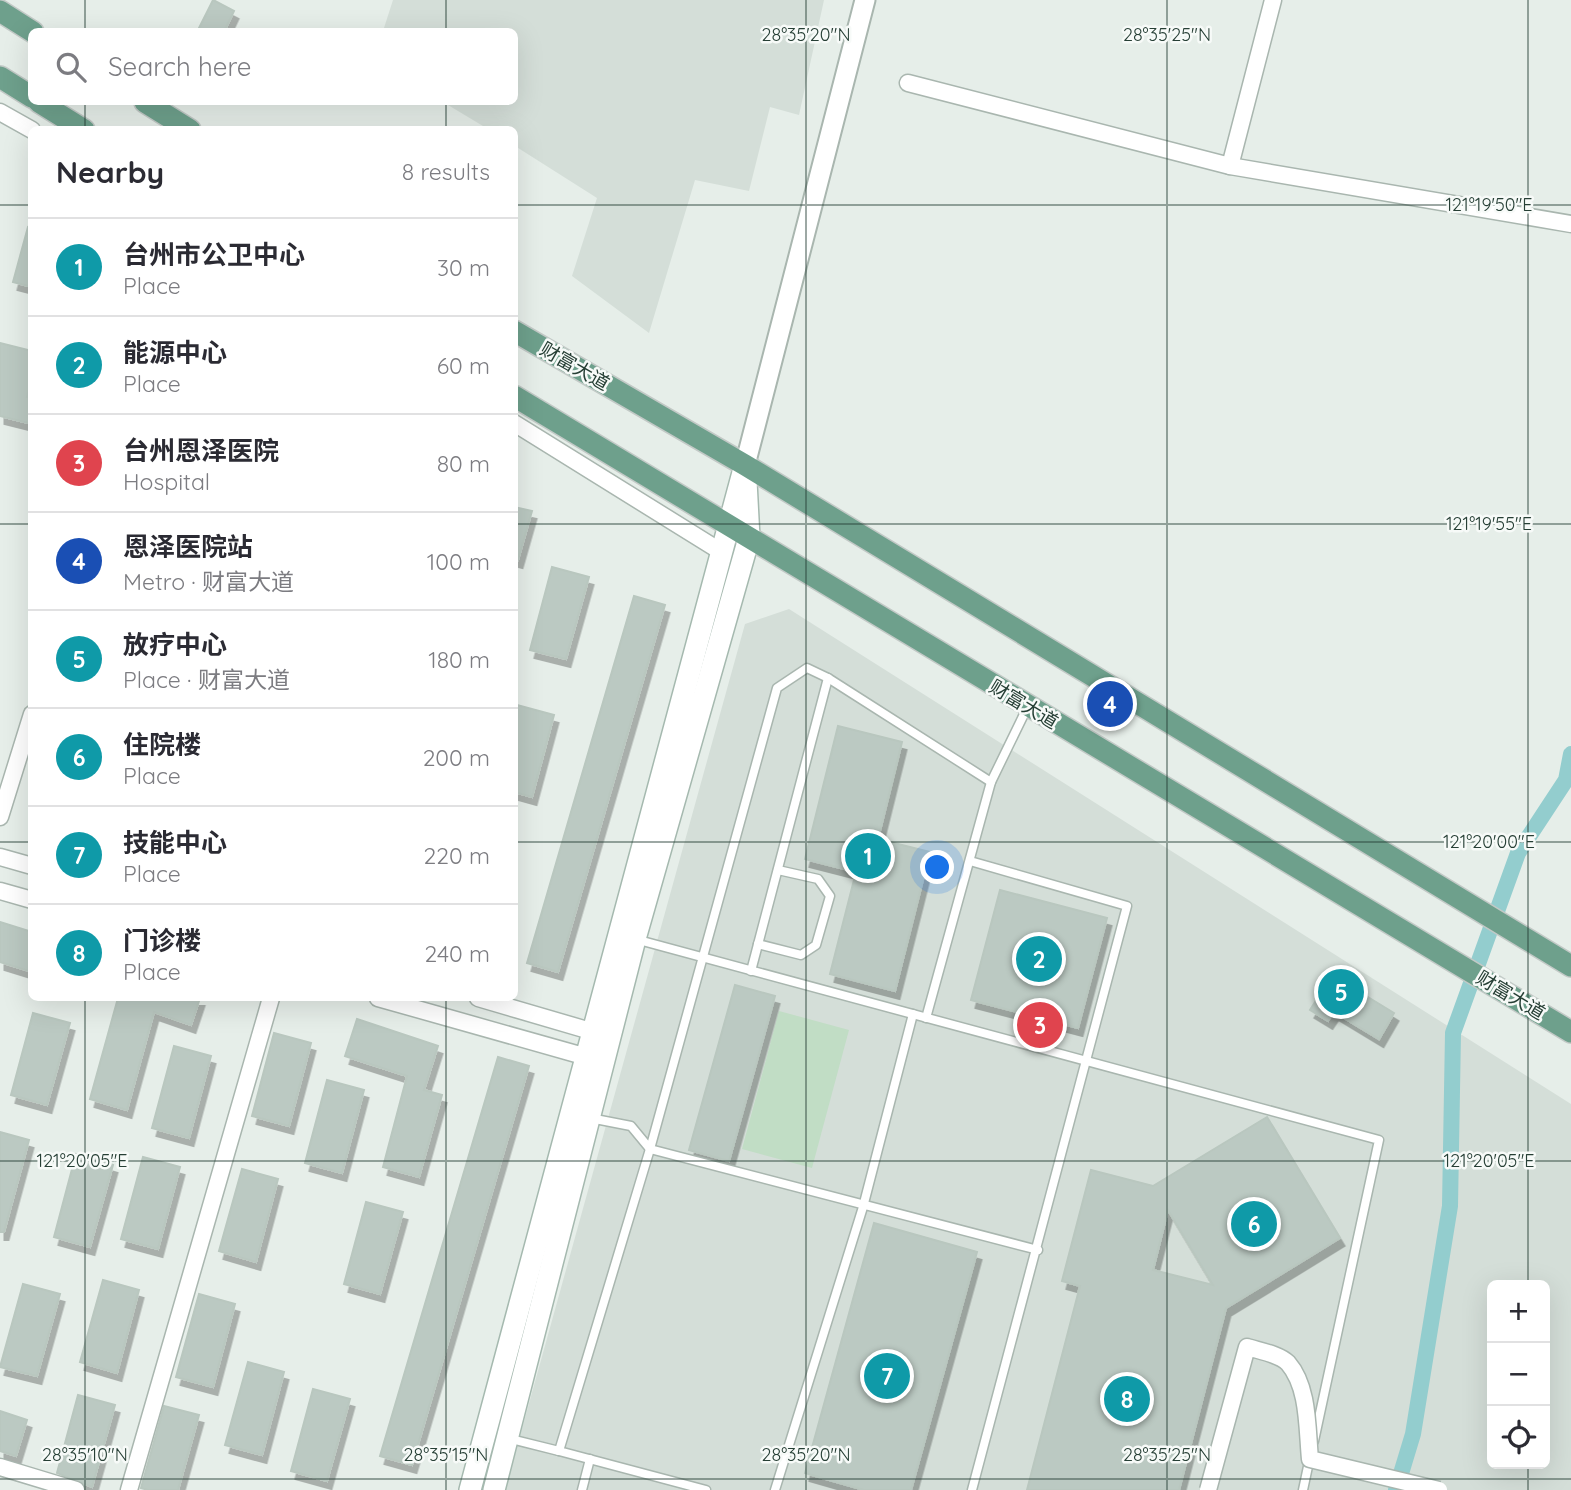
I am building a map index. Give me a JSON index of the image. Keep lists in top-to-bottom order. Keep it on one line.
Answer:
{"streets":{"main road":["财富大道"]},"page":{"search":"Search here","heading":["Nearby","8 results"],"list":[{"mark":"1","name":"台州市公卫中心","note":"Place","value":"30 m"},{"mark":"2","name":"能源中心","note":"Place","value":"60 m"},{"mark":"3","name":"台州恩泽医院","note":"Hospital","value":"80 m"},{"mark":"4","name":"恩泽医院站","note":"Metro · 财富大道","value":"100 m"},{"mark":"5","name":"放疗中心","note":"Place · 财富大道","value":"180 m"},{"mark":"6","name":"住院楼","note":"Place","value":"200 m"},{"mark":"7","name":"技能中心","note":"Place","value":"220 m"},{"mark":"8","name":"门诊楼","note":"Place","value":"240 m"}],"pins":["4","1","2","5","3","6","7","8"],"map_buttons":["+","−"]},"coordinates":["28°35'20\"N","28°35'25\"N","121°19'50\"E","121°19'55\"E","121°20'00\"E","121°20'05\"E","28°35'10\"N","28°35'15\"N"]}
